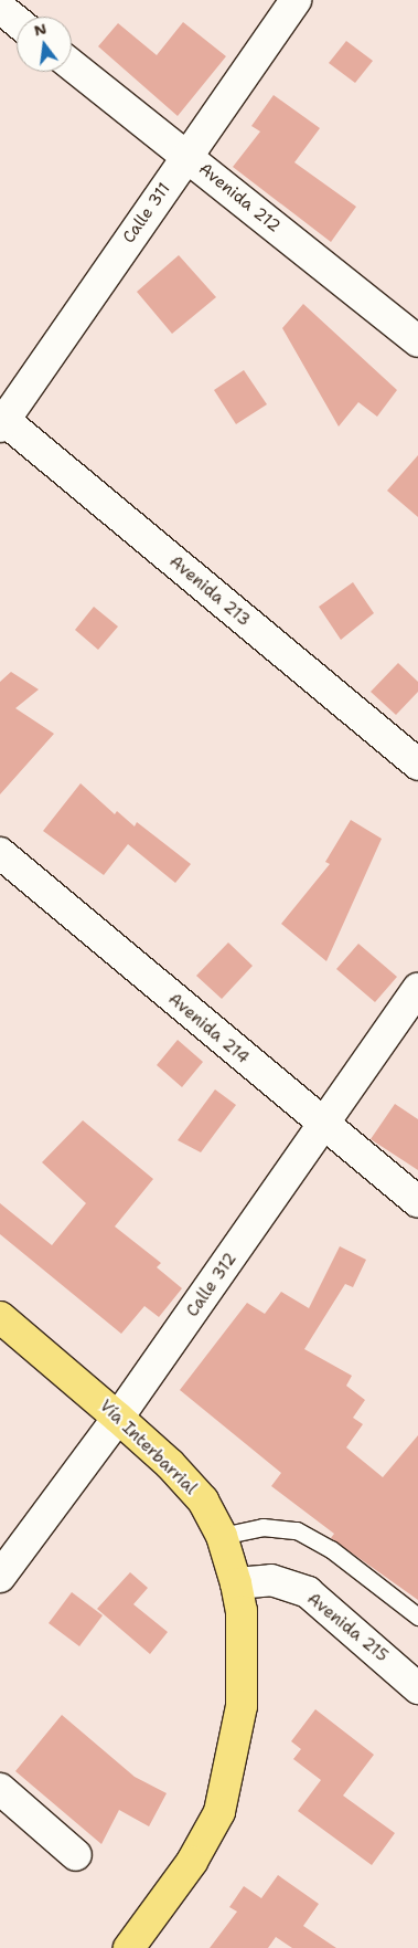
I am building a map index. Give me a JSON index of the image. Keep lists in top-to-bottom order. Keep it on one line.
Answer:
{"streets":{"main road":["Vía Interbarrial"],"street":["Avenida 212","Calle 311","Avenida 213","Avenida 214","Calle 312","Avenida 215"]},"crossings":[["Avenida 212","Calle 311"],["Calle 311","Avenida 213"],["Avenida 214","Calle 312"],["Calle 312","Vía Interbarrial"],["Vía Interbarrial","Avenida 215"]],"north":"top"}
